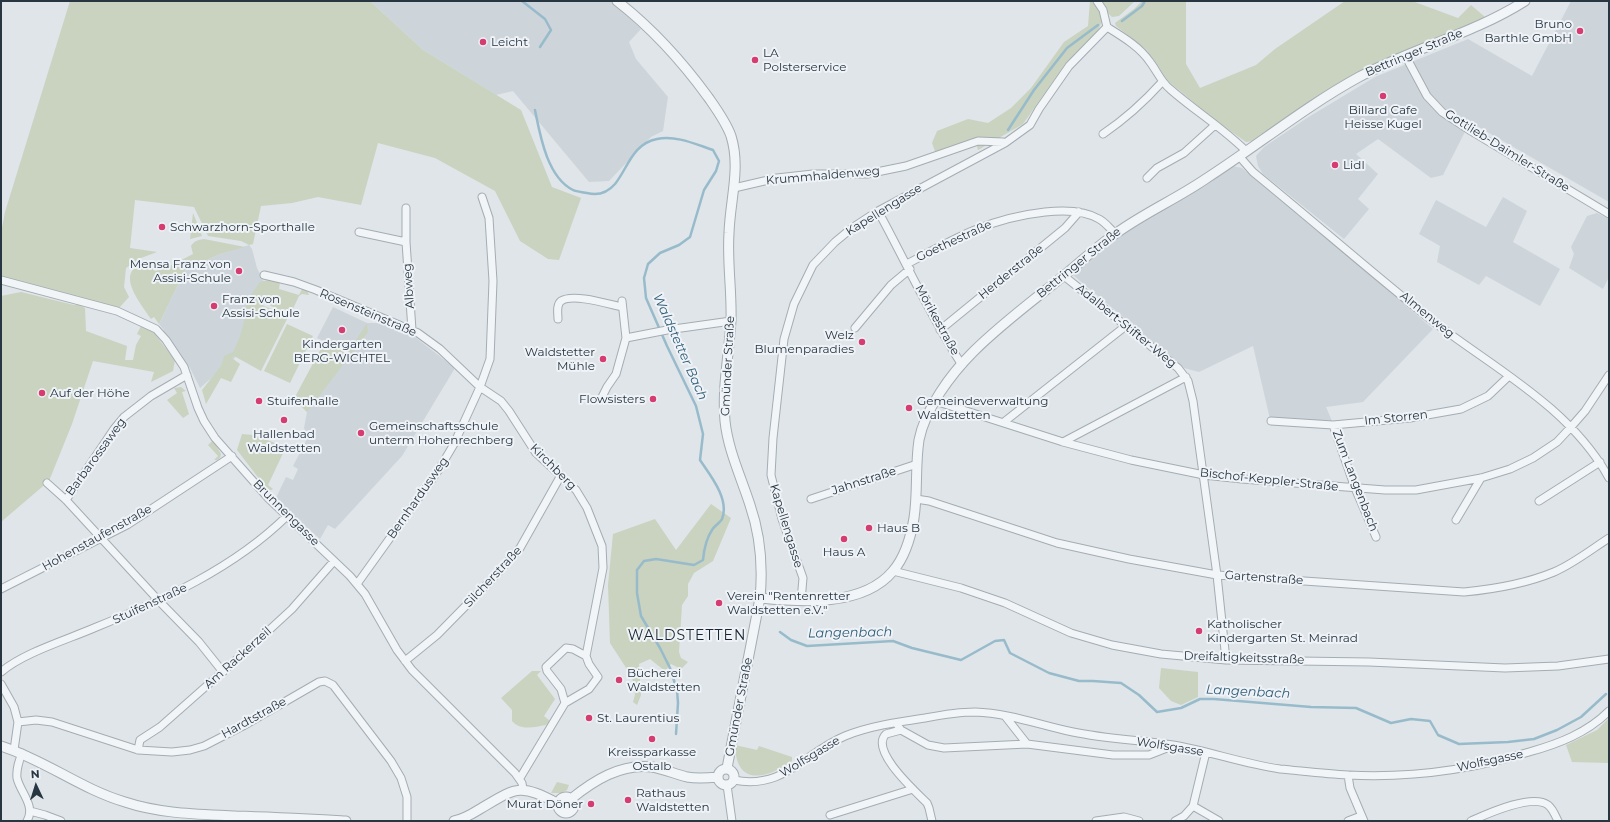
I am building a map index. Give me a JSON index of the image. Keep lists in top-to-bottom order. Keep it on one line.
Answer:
{"streets":{"street":["Bettringer Straße","Gottlieb-Daimler-Straße","Krummhaldenweg","Kapellengasse","Goethestraße","Herderstraße","Albweg","Rosensteinstraße","Almenweg","Mörikestraße","Adalbert-Stifter-Weg","Gmünder Straße","Im Storren","Barbarossaweg","Kirchberg","Bischof-Keppler-Straße","Jahnstraße","Zum Langenbach","Bernhardusweg","Brunnengasse","Hohenstaufenstraße","Silcherstraße","Gartenstraße","Stuifenstraße","Am Rackerzeil","Dreifaltigkeitsstraße","Hardtstraße","Wolfsgasse"]},"crossings":[["Bettringer Straße","Gottlieb-Daimler-Straße"],["Bettringer Straße","Kapellengasse"],["Bettringer Straße","Goethestraße"],["Bettringer Straße","Almenweg"],["Bettringer Straße","Mörikestraße"],["Bettringer Straße","Adalbert-Stifter-Weg"],["Bettringer Straße","Gmünder Straße"],["Bettringer Straße","Bischof-Keppler-Straße"],["Bettringer Straße","Jahnstraße"],["Bettringer Straße","Gartenstraße"],["Bettringer Straße","Dreifaltigkeitsstraße"],["Krummhaldenweg","Kapellengasse"],["Krummhaldenweg","Gmünder Straße"],["Kapellengasse","Almenweg"],["Kapellengasse","Mörikestraße"],["Goethestraße","Herderstraße"],["Goethestraße","Mörikestraße"],["Herderstraße","Mörikestraße"],["Albweg","Rosensteinstraße"],["Rosensteinstraße","Kirchberg"],["Rosensteinstraße","Bernhardusweg"],["Almenweg","Im Storren"],["Almenweg","Bischof-Keppler-Straße"],["Gmünder Straße","Wolfsgasse"],["Im Storren","Zum Langenbach"],["Barbarossaweg","Brunnengasse"],["Kirchberg","Bernhardusweg"],["Kirchberg","Silcherstraße"],["Bischof-Keppler-Straße","Zum Langenbach"],["Bernhardusweg","Brunnengasse"],["Brunnengasse","Hohenstaufenstraße"],["Brunnengasse","Silcherstraße"],["Brunnengasse","Stuifenstraße"],["Brunnengasse","Am Rackerzeil"],["Am Rackerzeil","Hardtstraße"]],"districts":["WALDSTETTEN"],"water":["Waldstetter Bach","Langenbach"],"places":["Bruno Barthle GmbH","Leicht","LA Polsterservice","Billard Cafe Heisse Kugel","Lidl","Schwarzhorn-Sporthalle","Mensa Franz von Assisi-Schule","Franz von Assisi-Schule","Kindergarten BERG-WICHTEL","Welz Blumenparadies","Waldstetter Mühle","Auf der Höhe","Flowsisters","Stuifenhalle","Gemeindeverwaltung Waldstetten","Hallenbad Waldstetten","Gemeinschaftsschule unterm Hohenrechberg","Haus B","Haus A","Verein \"Rentenretter Waldstetten e.V.\"","Katholischer Kindergarten St. Meinrad","Bücherei Waldstetten","St. Laurentius","Kreissparkasse Ostalb","Rathaus Waldstetten","Murat Döner"],"north":"top"}
